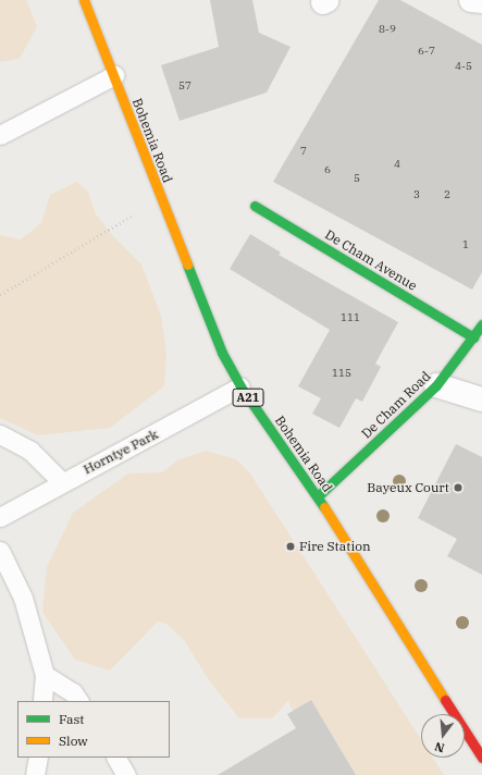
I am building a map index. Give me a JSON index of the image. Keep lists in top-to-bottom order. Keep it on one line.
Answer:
{"streets":{"main road":["Bohemia Road","De Cham Avenue","A21","De Cham Road"],"lane":["Horntye Park"]},"crossings":[["Bohemia Road","De Cham Road"],["Bohemia Road","Horntye Park"],["De Cham Avenue","De Cham Road"]],"places":["Bayeux Court","Fire Station"],"house_numbers":["8-9","6-7","4-5","57","7","4","6","5","3","2","1","111","115"],"legend":["Fast","Slow"],"north":"bottom"}
